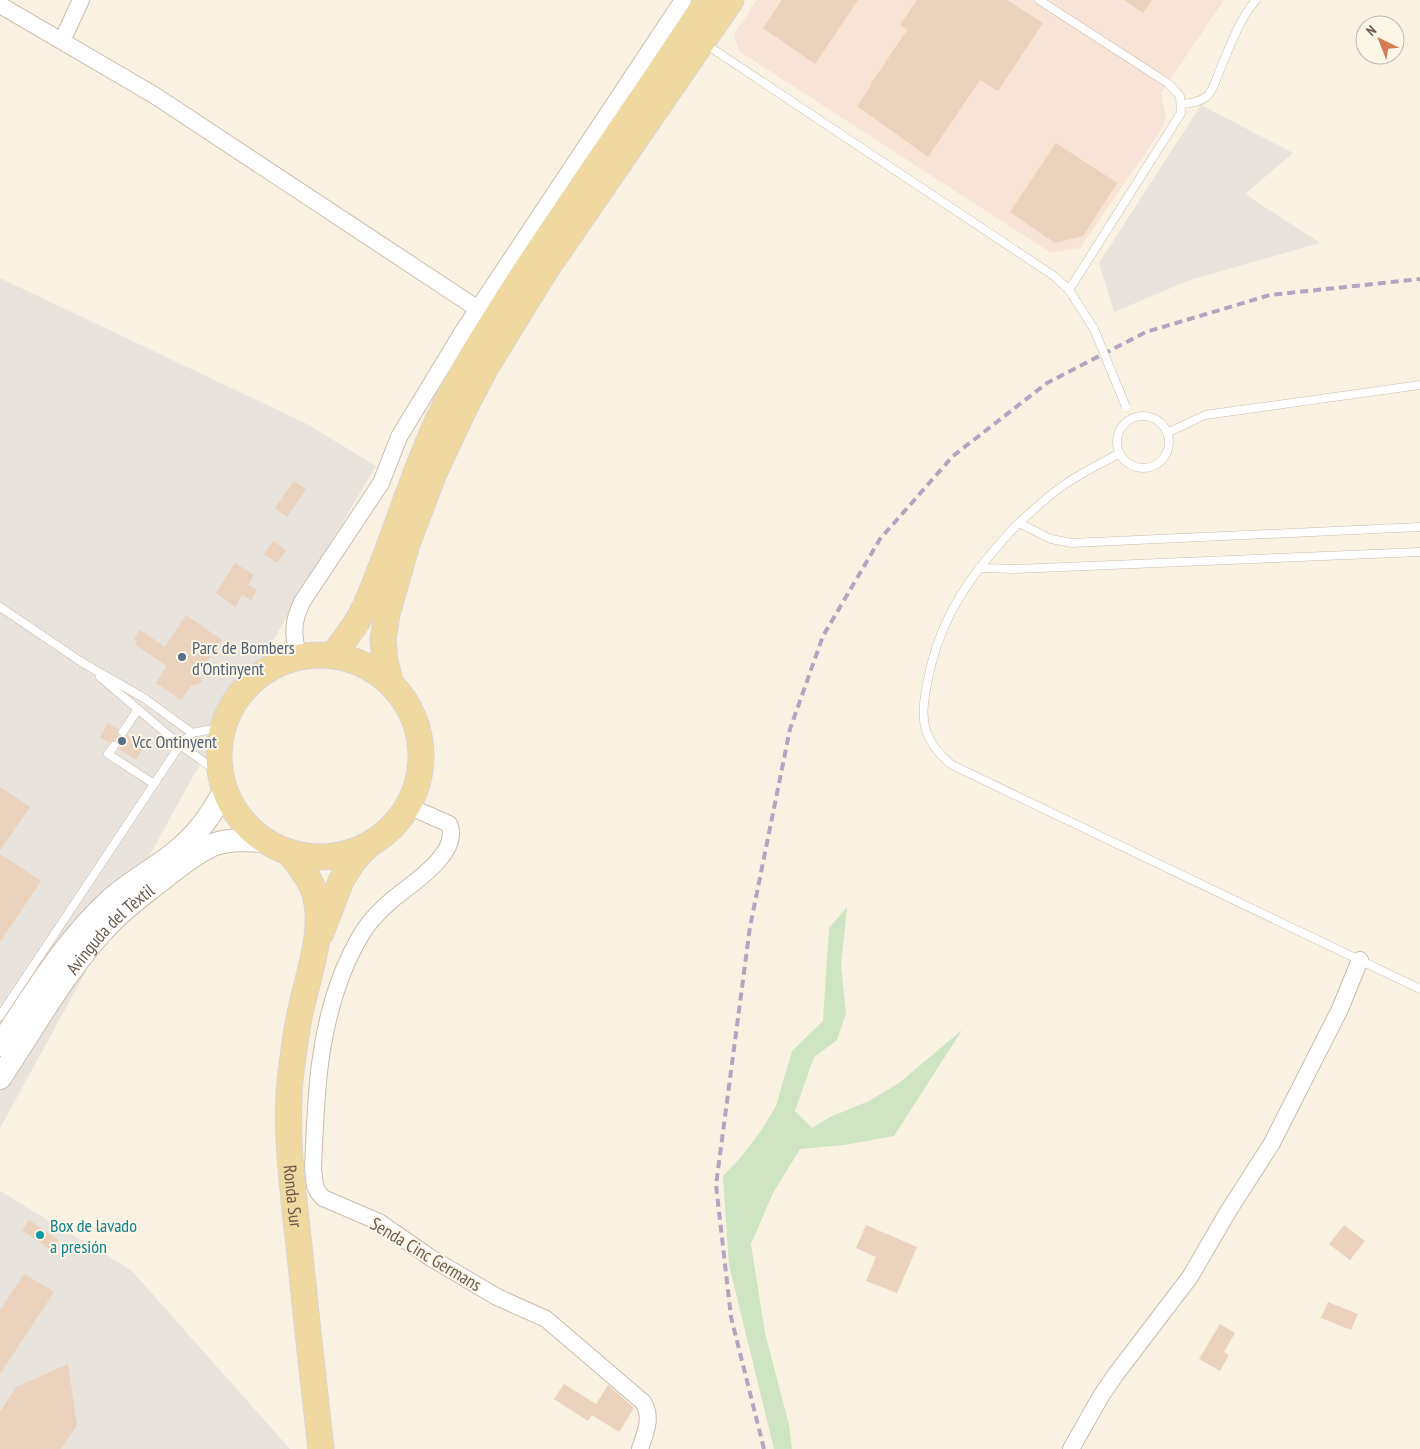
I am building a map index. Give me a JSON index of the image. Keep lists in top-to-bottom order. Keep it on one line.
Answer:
{"streets":{"main road":["Ronda Sur"],"street":["Avinguda del Tèxtil","Senda Cinc Germans"]},"places":["Parc de Bombers d'Ontinyent","Vcc Ontinyent","Box de lavado a presión"],"north":"top left"}
